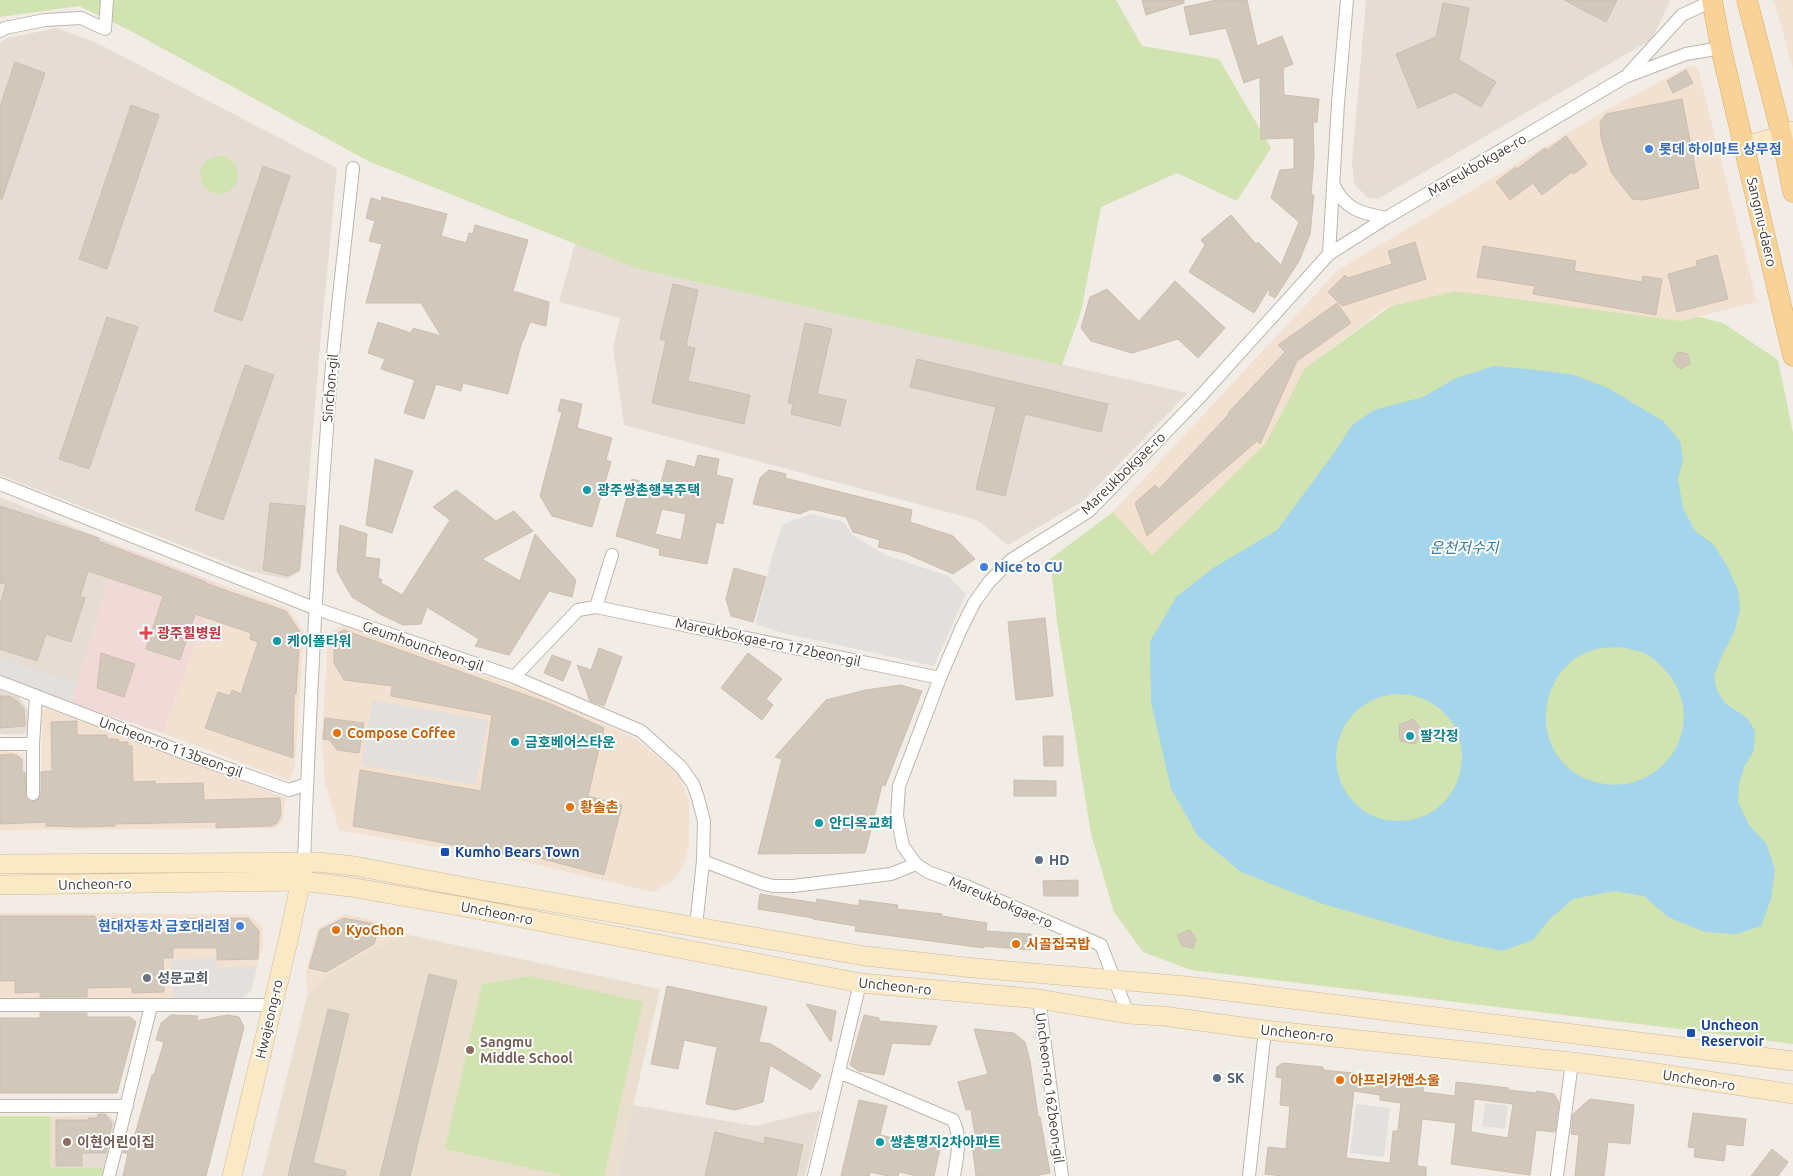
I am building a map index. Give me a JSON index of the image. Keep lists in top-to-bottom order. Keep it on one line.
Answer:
{"streets":{"main road":["Sangmu-daero"],"street":["Mareukbokgae-ro","Sinchon-gil","Mareukbokgae-ro 172beon-gil","Geumhouncheon-gil","Uncheon-ro 113beon-gil","Uncheon-ro","Hwajeong-ro","Uncheon-ro 162beon-gil"]},"crossings":[["Mareukbokgae-ro","Sangmu-daero"],["Mareukbokgae-ro","Mareukbokgae-ro 172beon-gil"],["Mareukbokgae-ro","Uncheon-ro"],["Sinchon-gil","Geumhouncheon-gil"],["Geumhouncheon-gil","Uncheon-ro"],["Uncheon-ro","Hwajeong-ro"],["Uncheon-ro","Uncheon-ro 162beon-gil"]],"water":["운천저수지"],"places":{"other":["롯데 하이마트 상무점","광주쌍촌행복주택","Nice to CU","케이폴타워","Compose Coffee","팔각정","금호베어스타운","황솔촌","안디옥교회","HD","현대자동차 금호대리점","KyoChon","시골집국밥","성문교회","Sangmu Middle School","SK","아프리카앤소울","이현어린이집","쌍촌명지2차아파트"],"health":["광주힐병원"],"transit":["Kumho Bears Town","Uncheon Reservoir"]}}
